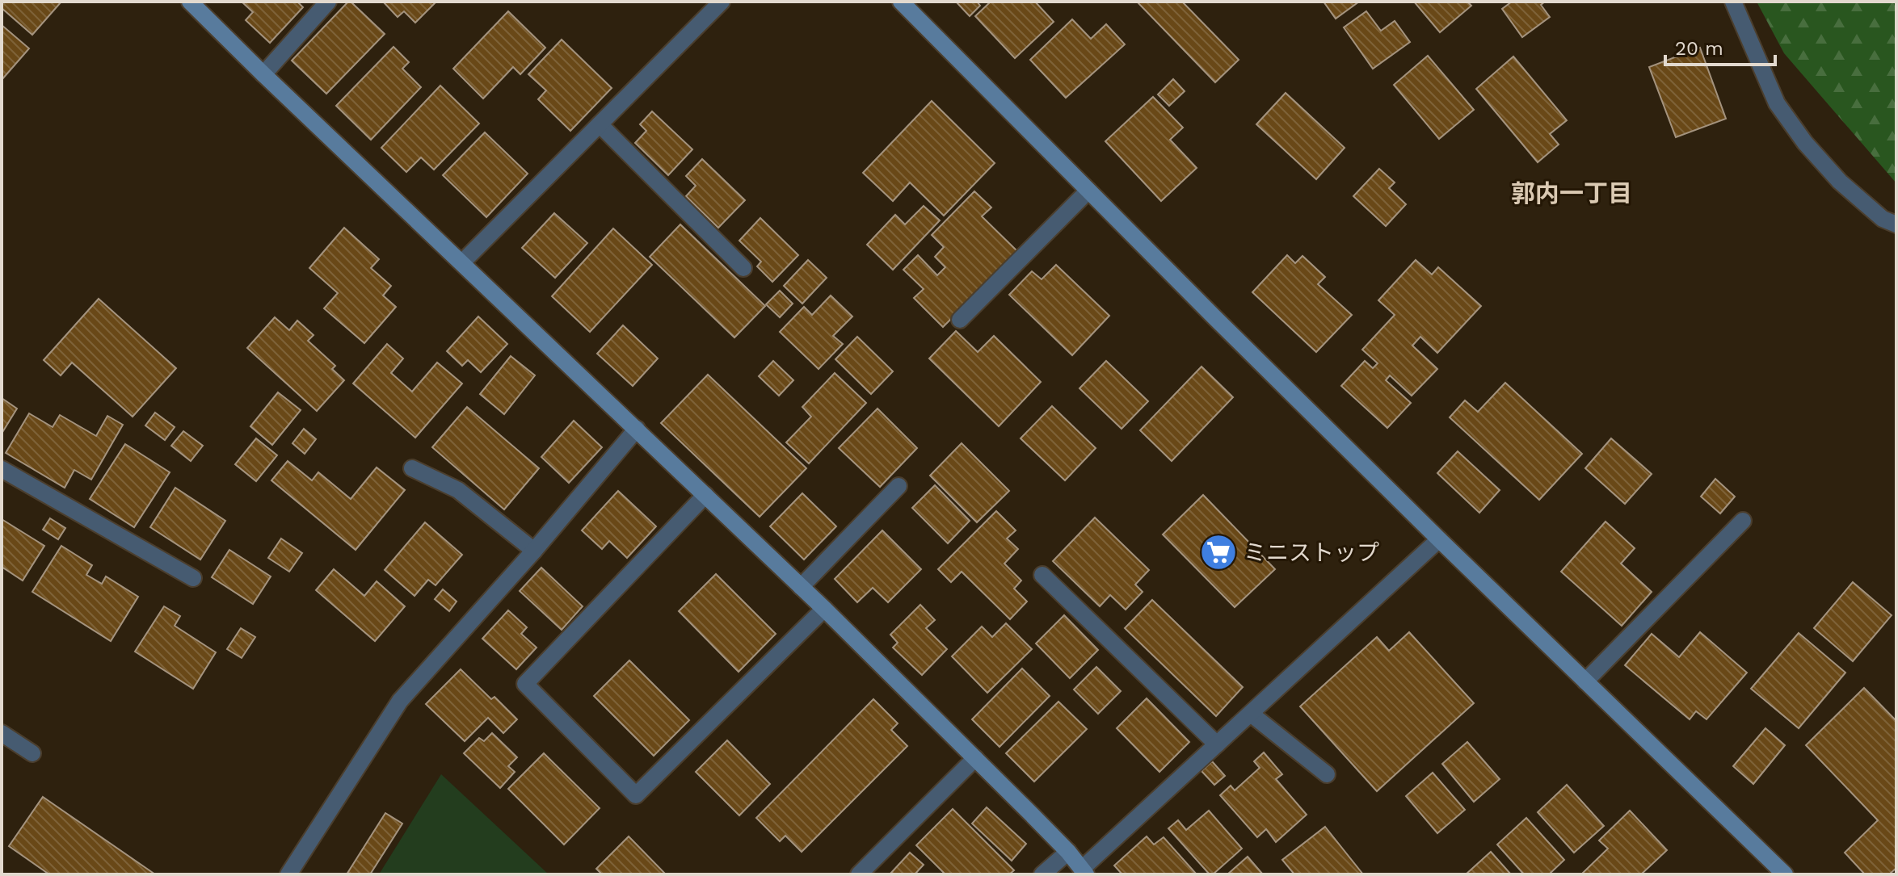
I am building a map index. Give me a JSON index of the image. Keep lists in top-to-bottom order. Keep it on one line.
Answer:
{"districts":["郭内一丁目"],"places":{"supermarket":["ミニストップ"]},"scale_bar":"20 m"}
